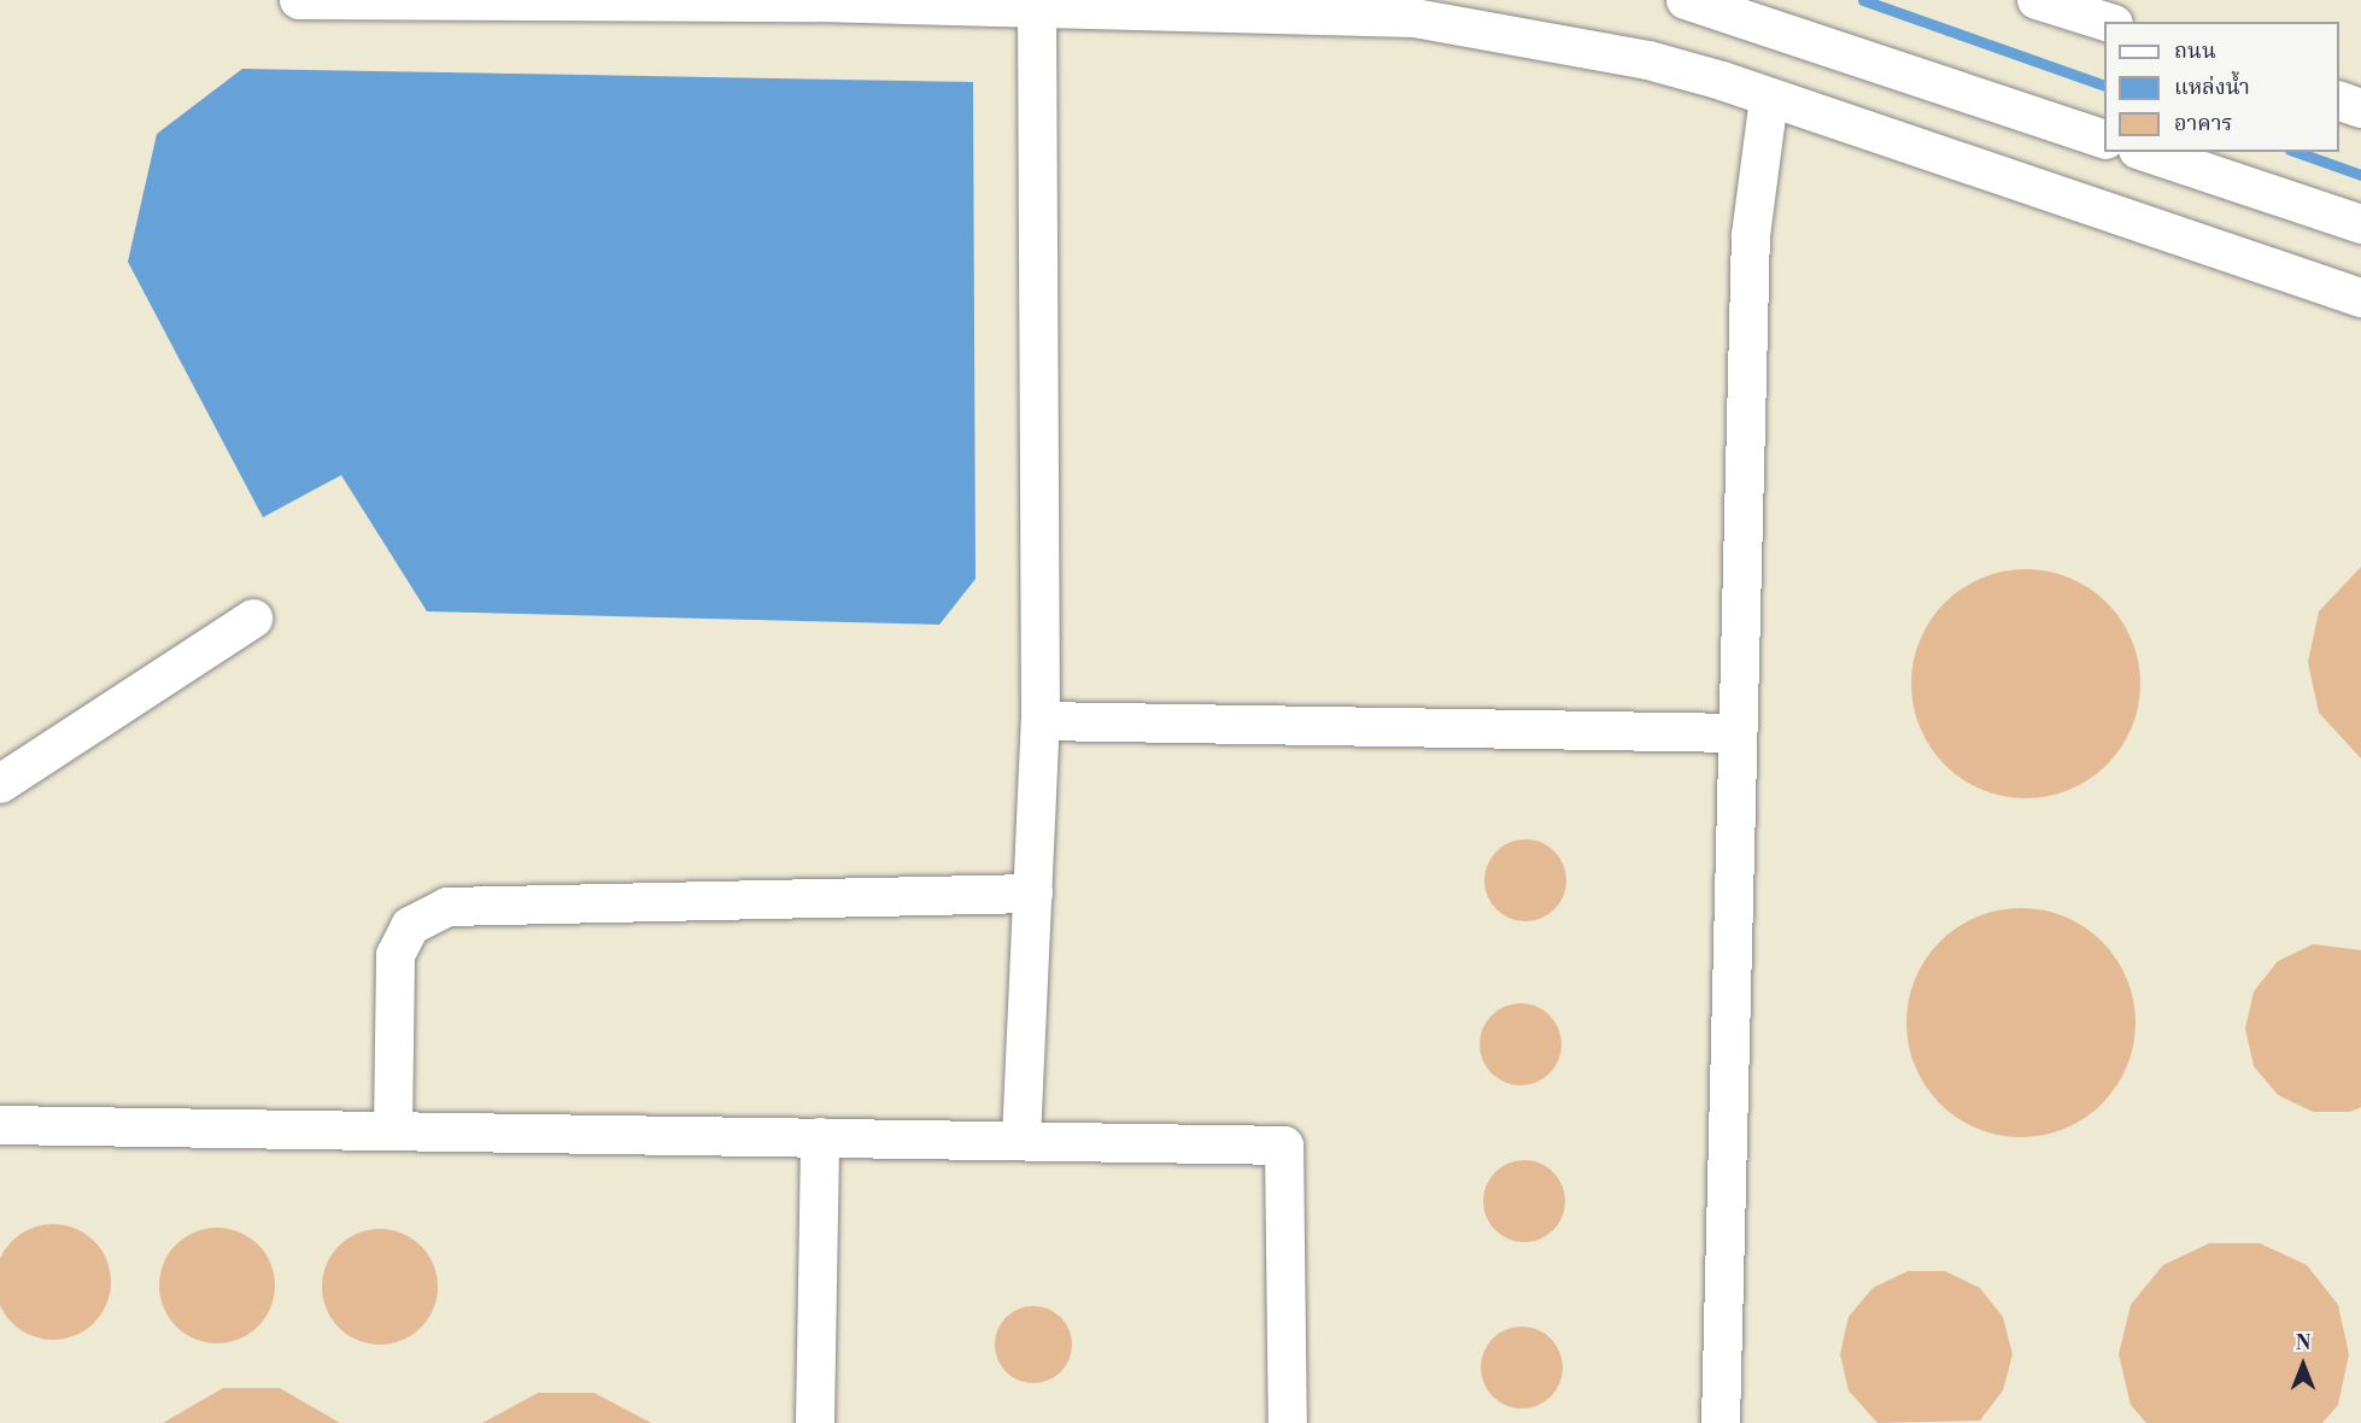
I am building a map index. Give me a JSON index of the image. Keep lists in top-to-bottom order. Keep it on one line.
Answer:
{"legend":["ถนน","แหล่งน้ำ","อาคาร"],"north":"top"}
